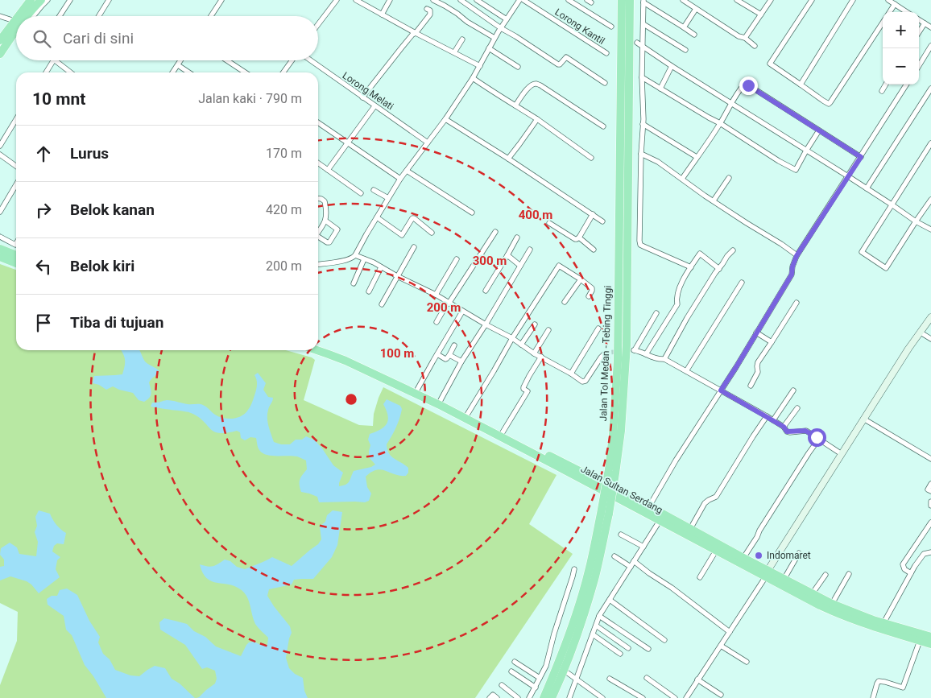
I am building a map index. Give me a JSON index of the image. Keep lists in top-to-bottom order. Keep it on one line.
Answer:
{"streets":{"highway":["Jalan Tol Medan - Tebing Tinggi","Jalan Sultan Serdang"],"street":["Lorong Kantil","Lorong Melati"]},"places":["Indomaret"],"page":{"map_buttons":["+","−"],"search":"Cari di sini","heading":["10 mnt","Jalan kaki · 790 m"],"list":[["Lurus","170 m"],["Belok kanan","420 m"],["Belok kiri","200 m"],"Tiba di tujuan"]},"rings":["400 m","300 m","200 m","100 m"]}
